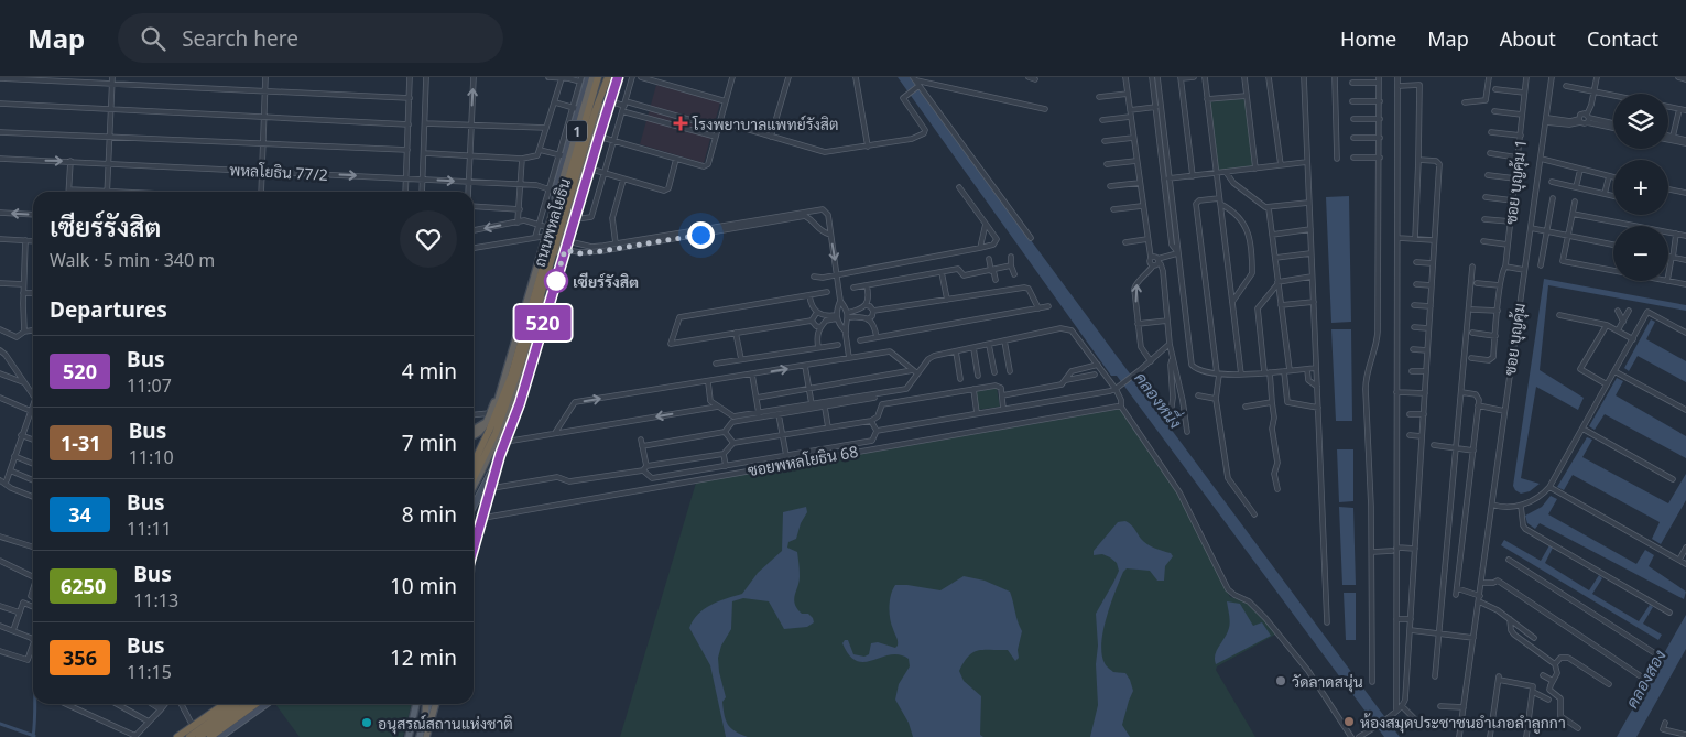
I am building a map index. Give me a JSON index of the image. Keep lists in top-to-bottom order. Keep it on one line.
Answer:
{"streets":{"highway":["1","ถนนพหลโยธิน"],"street":["พหลโยธิน 77/2","ซอย บุญคุ้ม 1","ซอย บุญคุ้ม","ซอยพหลโยธิน 68"]},"crossings":[["1","ถนนพหลโยธิน"],["พหลโยธิน 77/2","ถนนพหลโยธิน"],["ถนนพหลโยธิน","ซอยพหลโยธิน 68"]],"water":["คลองหนึ่ง","คลองสอง"],"places":{"health":["โรงพยาบาลแพทย์รังสิต"],"other":["เซียร์รังสิต","วัดลาดสนุ่น","ห้องสมุดประชาชนอำเภอลำลูกกา","อนุสรณ์สถานแห่งชาติ"]},"lines":["bus line 520"],"page":{"header":"Map","search":"Search here","nav":["Home","Map","About","Contact"],"on_map":"520","map_buttons":["+","−"],"heading":[["เซียร์รังสิต","Walk · 5 min · 340 m"],"Departures"],"list":[{"mark":"520","name":"Bus","note":"11:07","value":"4 min"},{"mark":"1-31","name":"Bus","note":"11:10","value":"7 min"},{"mark":"34","name":"Bus","note":"11:11","value":"8 min"},{"mark":"6250","name":"Bus","note":"11:13","value":"10 min"},{"mark":"356","name":"Bus","note":"11:15","value":"12 min"}]}}
